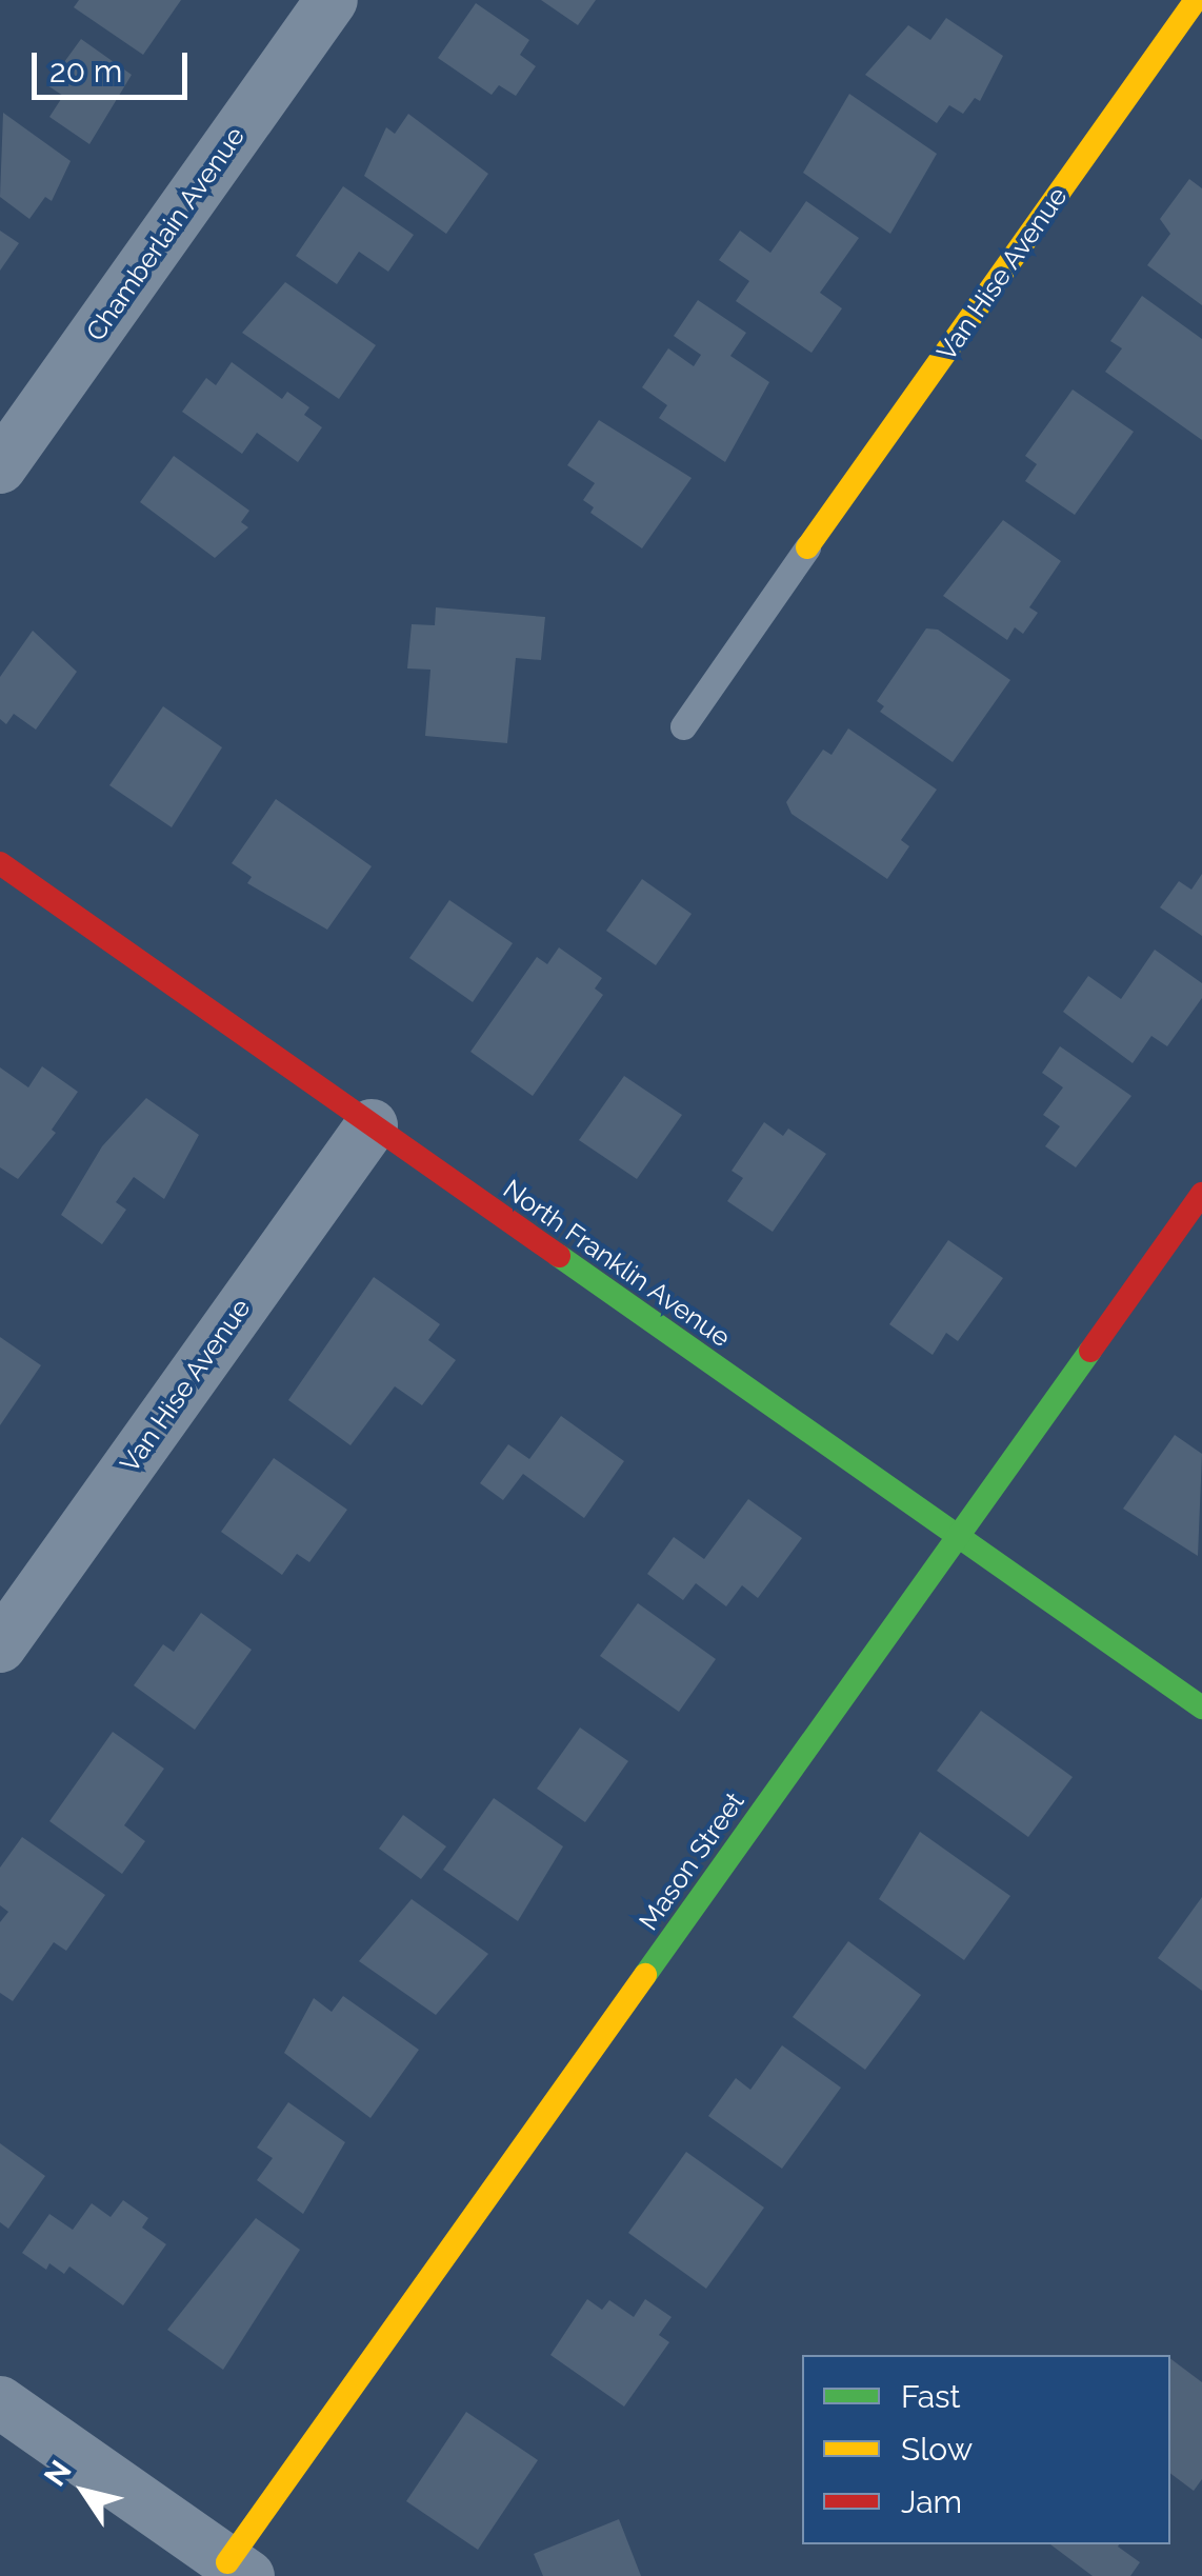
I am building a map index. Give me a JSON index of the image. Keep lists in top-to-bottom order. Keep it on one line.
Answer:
{"streets":{"street":["Chamberlain Avenue","Van Hise Avenue","North Franklin Avenue","Mason Street"]},"crossings":[["Van Hise Avenue","North Franklin Avenue"],["North Franklin Avenue","Mason Street"]],"legend":["Fast","Slow","Jam"],"scale_bar":"20 m","north":"top left"}
